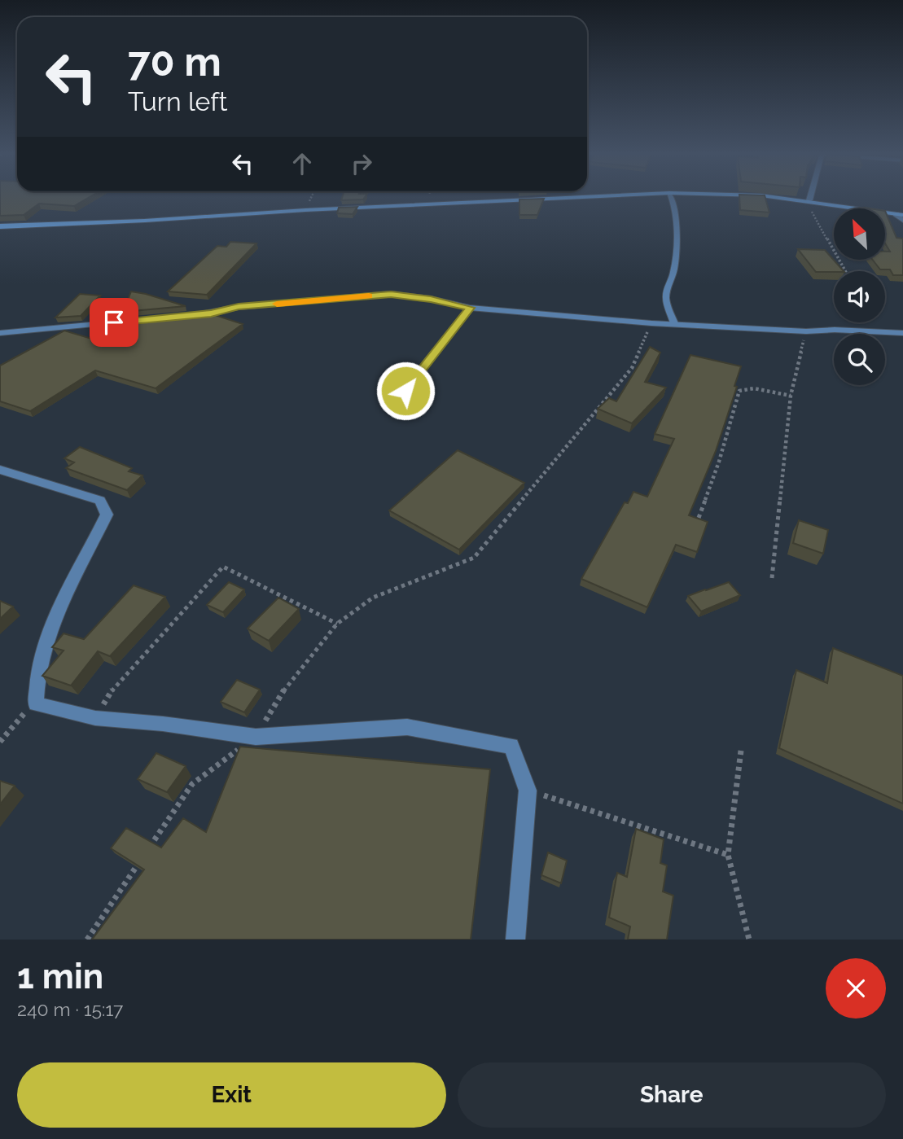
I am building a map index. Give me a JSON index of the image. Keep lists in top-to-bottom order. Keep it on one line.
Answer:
{"north":"top left","page":{"turn":["70 m","Turn left"],"heading":["1 min","240 m · 15:17"],"buttons":["Exit","Share"]}}
